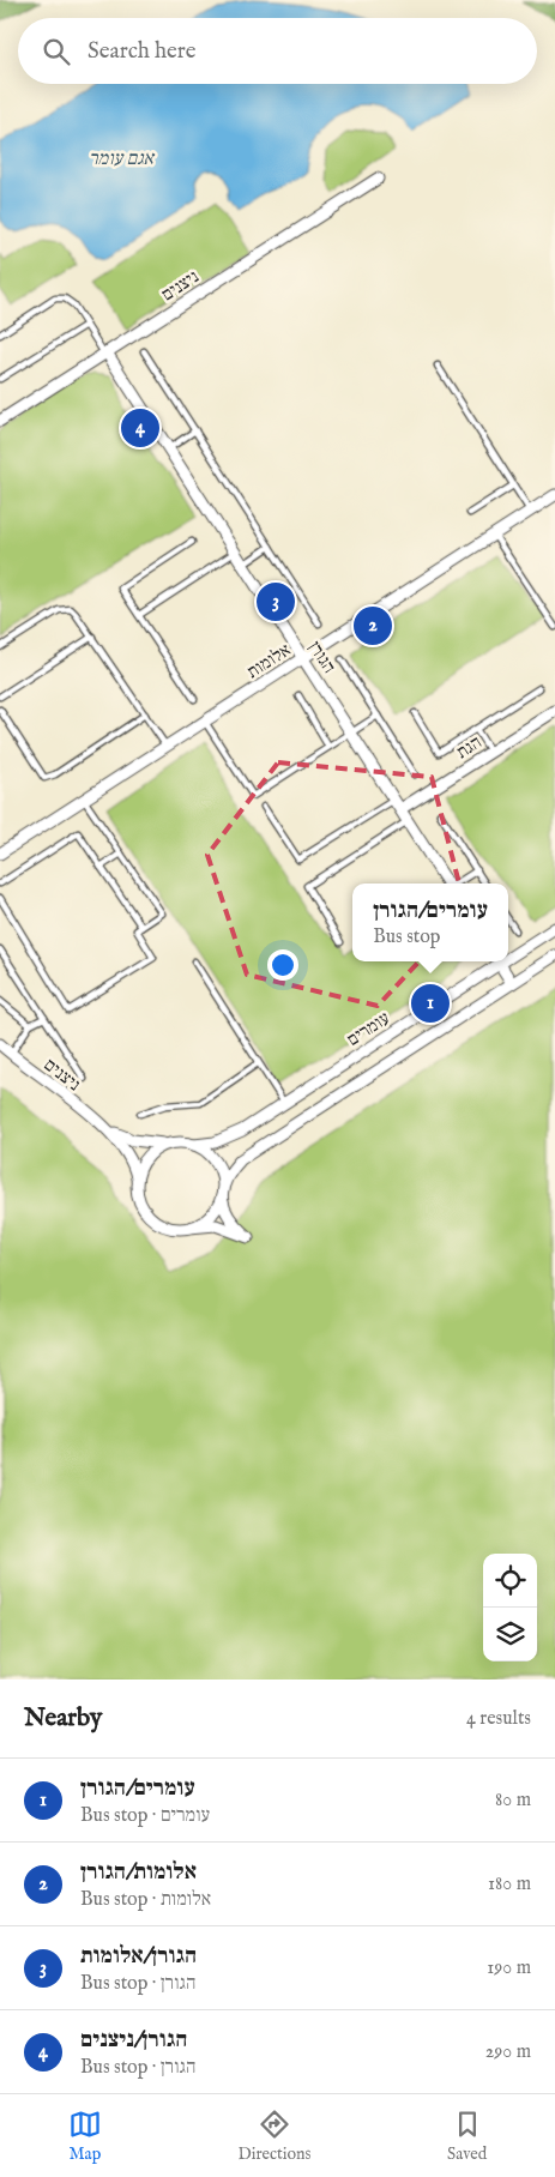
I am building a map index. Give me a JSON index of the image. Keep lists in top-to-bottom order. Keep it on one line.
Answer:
{"streets":{"street":["ניצנים","הגורן","אלומות","הגת","עומרים"]},"crossings":[["ניצנים","הגורן"],["ניצנים","עומרים"],["הגורן","אלומות"],["הגורן","הגת"]],"water":["אגם עומר"],"page":{"search":"Search here","pins":["4","3","2","1"],"popup":["עומרים/הגורן","Bus stop"],"heading":["Nearby","4 results"],"list":[{"mark":"1","name":"עומרים/הגורן","note":"Bus stop · עומרים","value":"80 m"},{"mark":"2","name":"אלומות/הגורן","note":"Bus stop · אלומות","value":"180 m"},{"mark":"3","name":"הגורן/אלומות","note":"Bus stop · הגורן","value":"190 m"},{"mark":"4","name":"הגורן/ניצנים","note":"Bus stop · הגורן","value":"290 m"}],"nav":["Map","Directions","Saved"]}}
